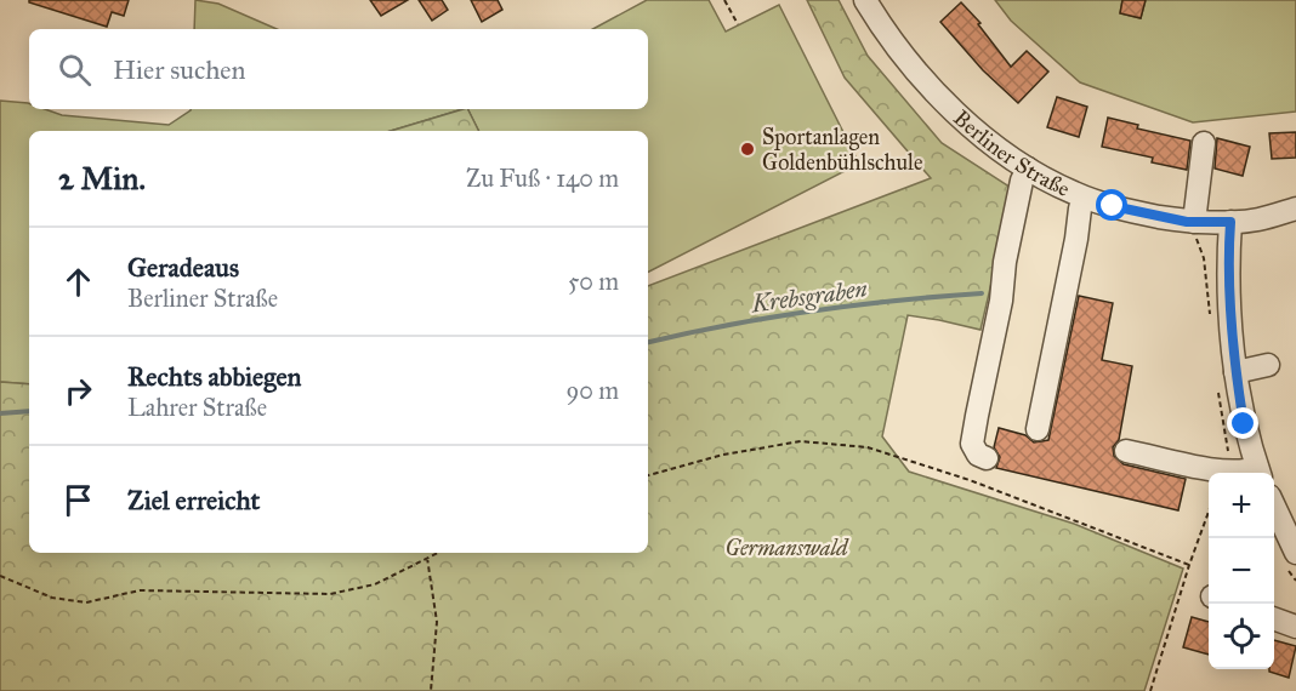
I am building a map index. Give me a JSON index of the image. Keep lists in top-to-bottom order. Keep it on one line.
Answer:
{"streets":{"street":["Berliner Straße"]},"water":["Krebsgraben"],"parks":["Germanswald"],"places":["Sportanlagen Goldenbühlschule"],"page":{"search":"Hier suchen","heading":["2 Min.","Zu Fuß · 140 m"],"list":[["Geradeaus","Berliner Straße","50 m"],["Rechts abbiegen","Lahrer Straße","90 m"],"Ziel erreicht"],"map_buttons":["+","−"]}}
